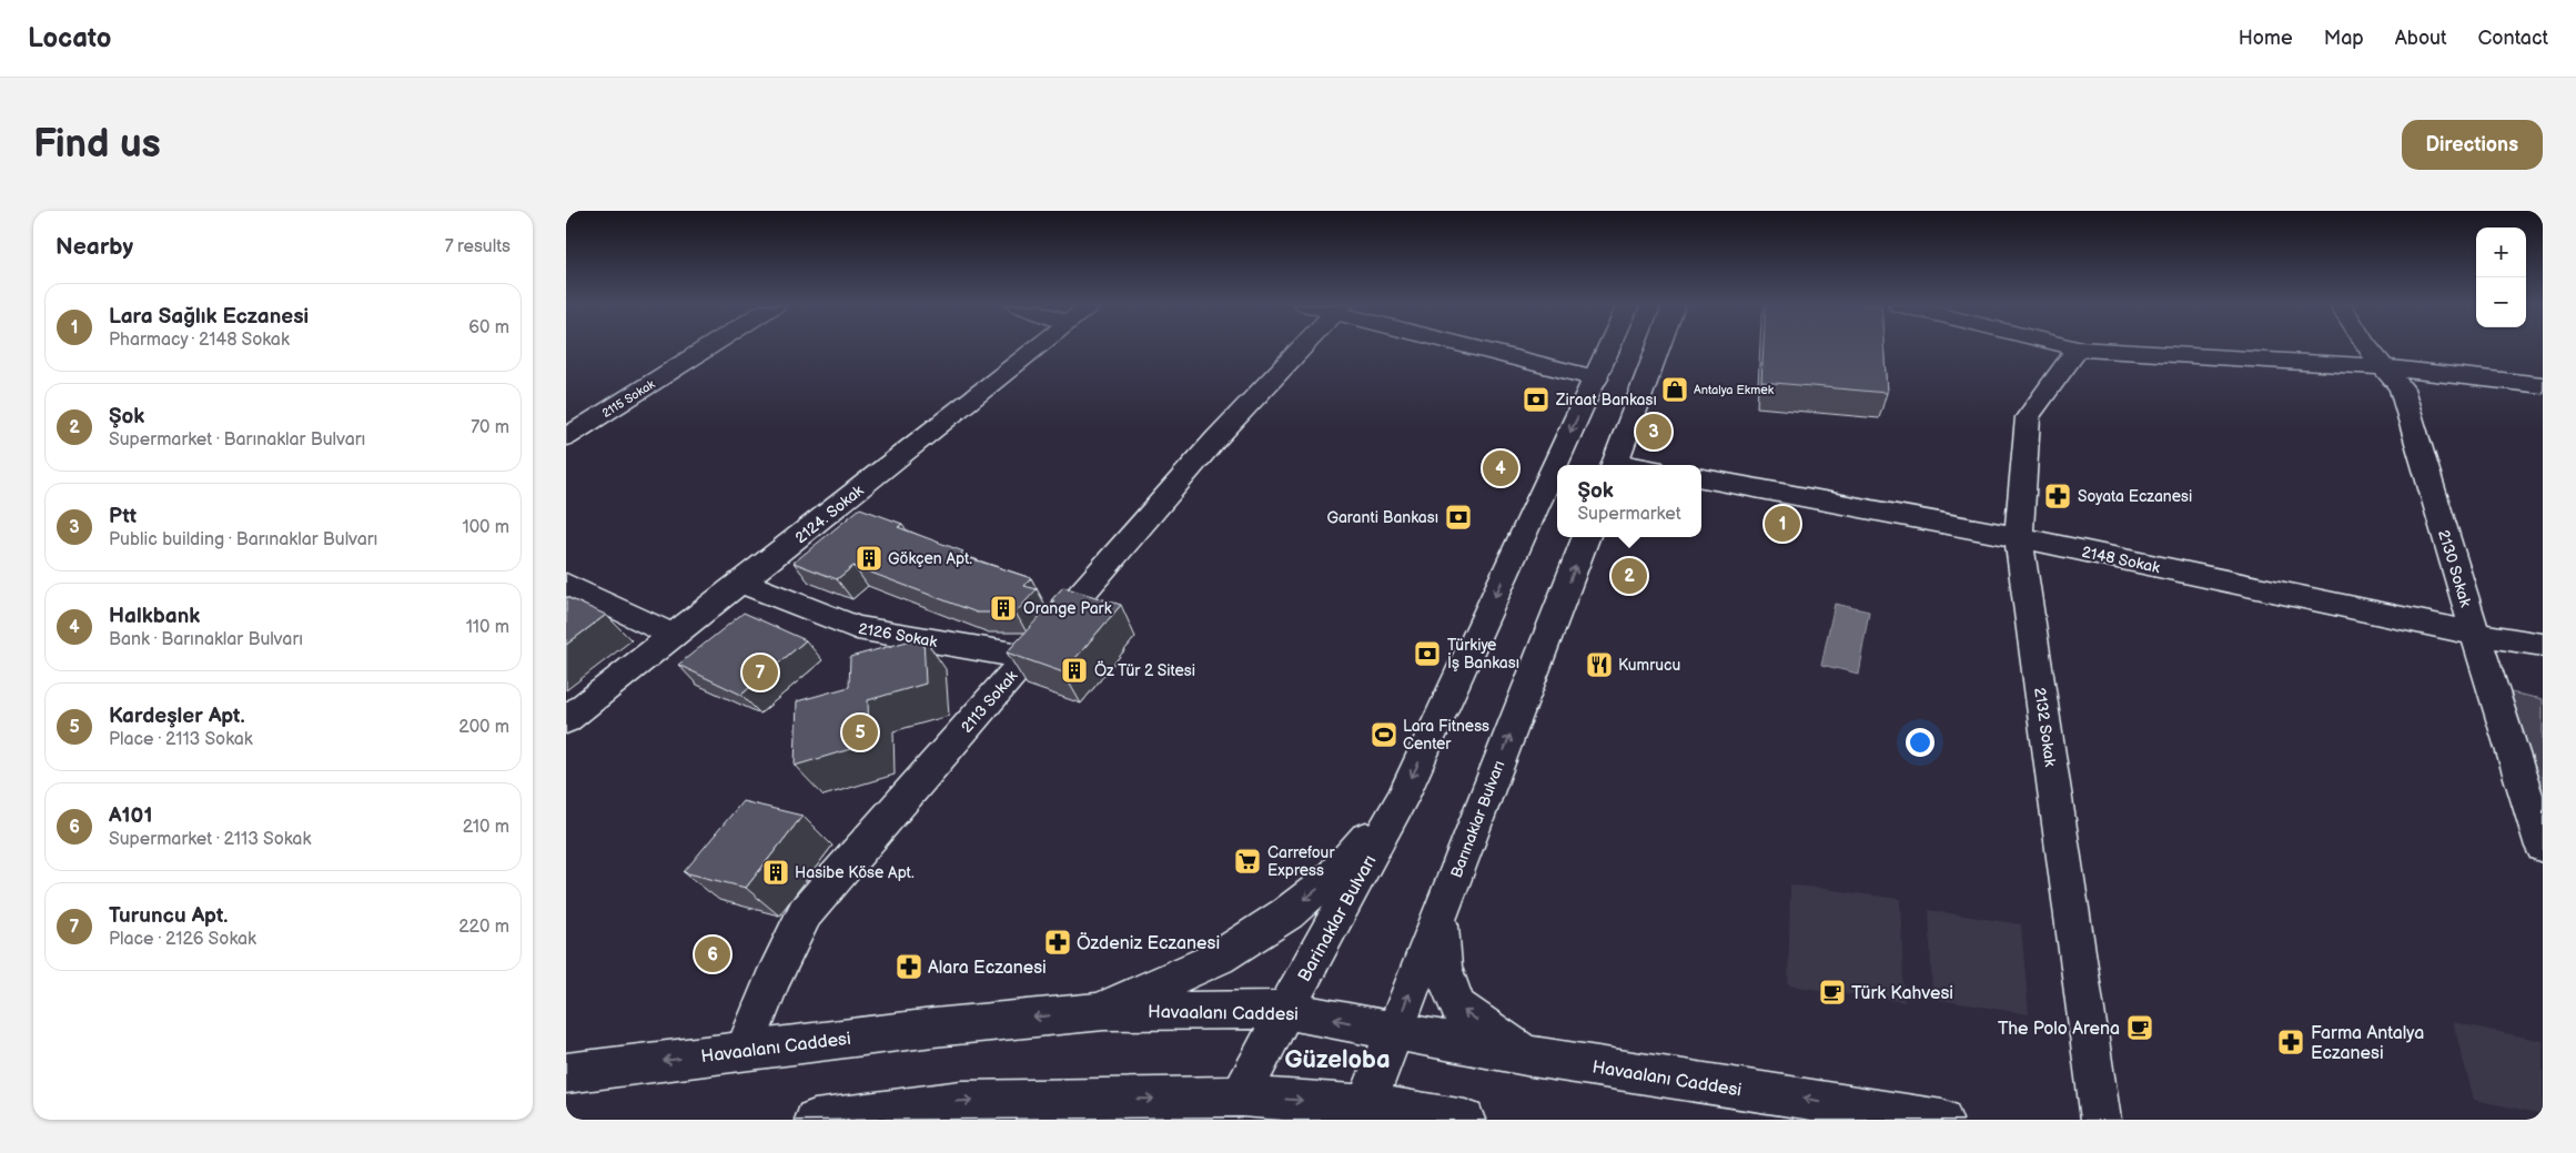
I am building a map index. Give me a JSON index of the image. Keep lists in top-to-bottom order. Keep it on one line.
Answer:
{"streets":{"street":["2115 Sokak","2124. Sokak","2148 Sokak","2130 Sokak","2126 Sokak","2113 Sokak","2132 Sokak","Barınaklar Bulvarı","Barinaklar Bulvarı","Havaalanı Caddesi"]},"crossings":[["2124. Sokak","2126 Sokak"],["2148 Sokak","2130 Sokak"],["2148 Sokak","2132 Sokak"],["2126 Sokak","2113 Sokak"],["2113 Sokak","Havaalanı Caddesi"],["Barınaklar Bulvarı","Havaalanı Caddesi"],["Barinaklar Bulvarı","Havaalanı Caddesi"]],"districts":["Güzeloba"],"places":{"shop":["Antalya Ekmek"],"bank":["Ziraat Bankası","Garanti Bankası","Türkiye İş Bankası"],"pharmacy":["Soyata Eczanesi","Özdeniz Eczanesi","Alara Eczanesi","Farma Antalya Eczanesi"],"building":["Gökçen Apt.","Orange Park","Öz Tür 2 Sitesi","Hasibe Köse Apt."],"restaurant":["Kumrucu"],"sports":["Lara Fitness Center"],"supermarket":["Carrefour Express"],"cafe":["Türk Kahvesi","The Polo Arena"]},"page":{"header":"Locato","nav":["Home","Map","About","Contact"],"buttons":"Directions","title":"Find us","heading":["Nearby","7 results"],"map_buttons":["+","−"],"list":[{"mark":"1","name":"Lara Sağlık Eczanesi","note":"Pharmacy · 2148 Sokak","value":"60 m"},{"mark":"2","name":"Şok","note":"Supermarket · Barınaklar Bulvarı","value":"70 m"},{"mark":"3","name":"Ptt","note":"Public building · Barınaklar Bulvarı","value":"100 m"},{"mark":"4","name":"Halkbank","note":"Bank · Barınaklar Bulvarı","value":"110 m"},{"mark":"5","name":"Kardeşler Apt.","note":"Place · 2113 Sokak","value":"200 m"},{"mark":"6","name":"A101","note":"Supermarket · 2113 Sokak","value":"210 m"},{"mark":"7","name":"Turuncu Apt.","note":"Place · 2126 Sokak","value":"220 m"}],"pins":["3","4","1","2","7","5","6"],"popup":["Şok","Supermarket"]}}
